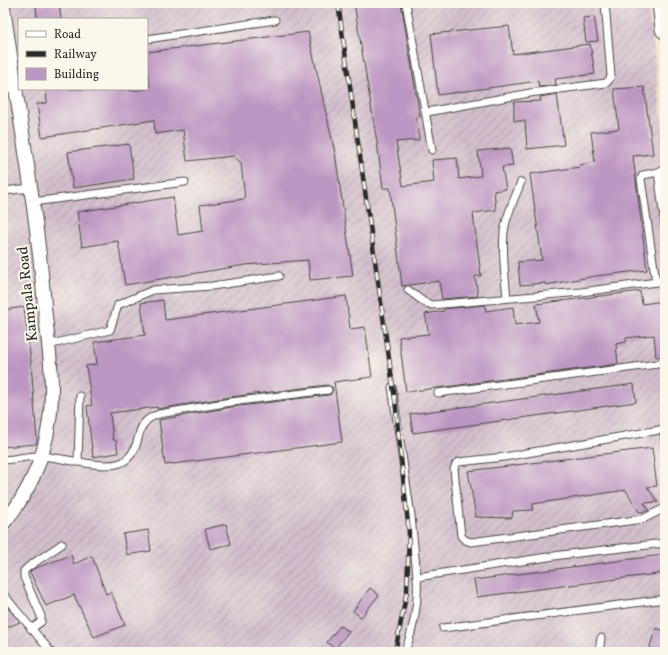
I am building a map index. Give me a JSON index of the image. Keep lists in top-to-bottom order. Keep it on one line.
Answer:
{"streets":{"street":["Kampala Road"]},"legend":["Road","Railway","Building"]}
